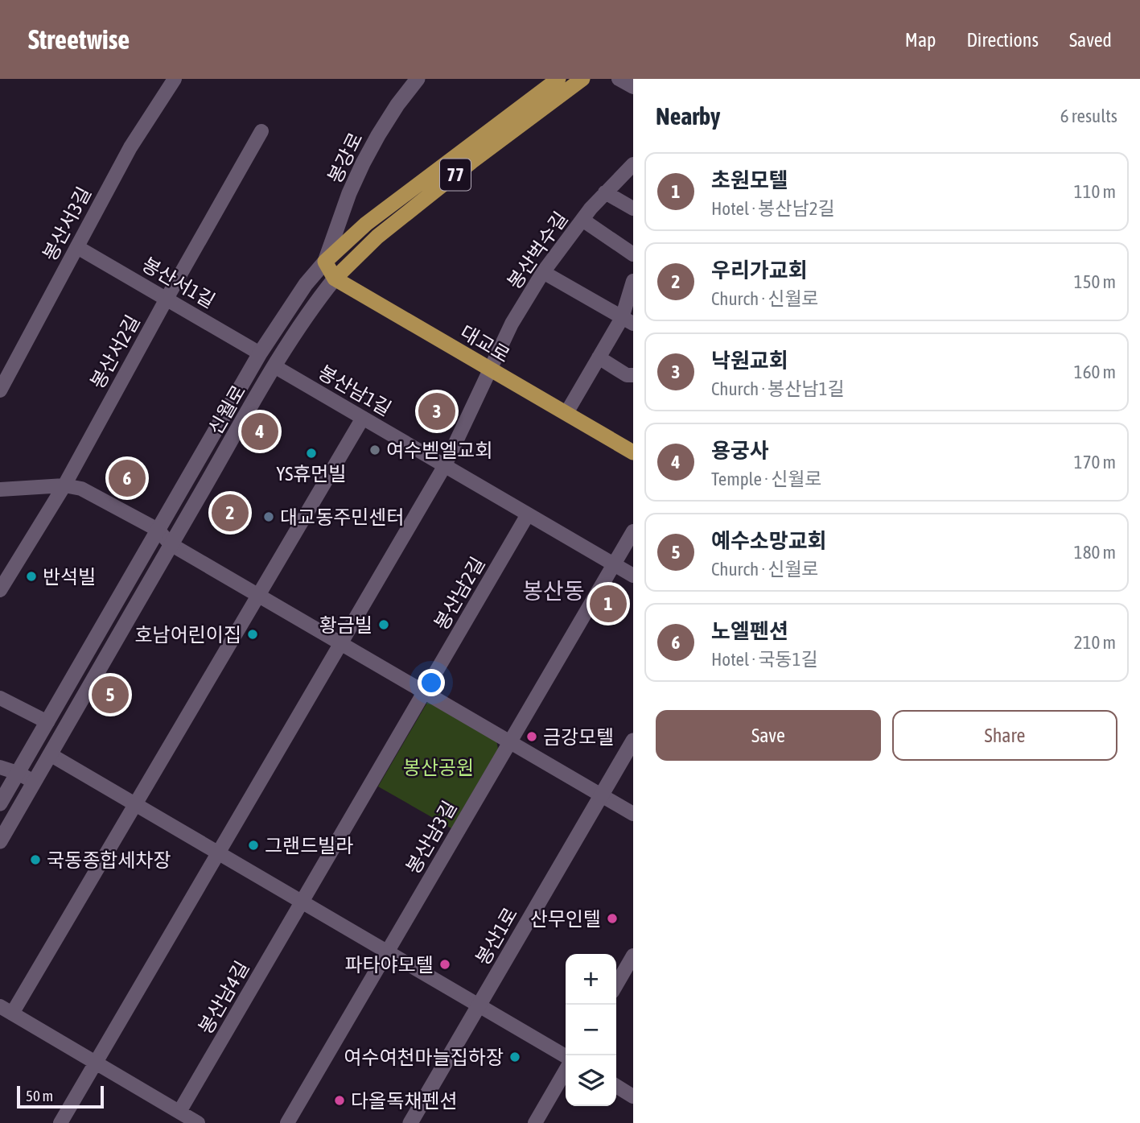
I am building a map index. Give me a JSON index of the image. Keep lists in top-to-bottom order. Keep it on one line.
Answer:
{"streets":{"main road":["77","대교로","신월로"],"street":["봉강로","봉산서3길","봉산벅수길","봉산서1길","봉산서2길","봉산남1길","봉산남2길","봉산남3길","봉산1로","봉산남4길"]},"crossings":[["봉강로","대교로"],["봉강로","신월로"],["봉산서3길","봉산서1길"],["봉산벅수길","대교로"],["봉산서1길","봉산서2길"],["봉산서1길","신월로"],["대교로","신월로"],["봉산남1길","신월로"],["봉산남1길","봉산남2길"]],"districts":["봉산동"],"parks":["봉산공원"],"places":["여수벧엘교회","YS휴먼빌","대교동주민센터","반석빌","황금빌","호남어린이집","금강모텔","그랜드빌라","국동종합세차장","산무인텔","파타야모텔","여수여천마늘집하장","다올독채펜션"],"scale_bar":"50 m","page":{"header":"Streetwise","nav":["Map","Directions","Saved"],"heading":["Nearby","6 results"],"list":[{"mark":"1","name":"초원모텔","note":"Hotel · 봉산남2길","value":"110 m"},{"mark":"2","name":"우리가교회","note":"Church · 신월로","value":"150 m"},{"mark":"3","name":"낙원교회","note":"Church · 봉산남1길","value":"160 m"},{"mark":"4","name":"용궁사","note":"Temple · 신월로","value":"170 m"},{"mark":"5","name":"예수소망교회","note":"Church · 신월로","value":"180 m"},{"mark":"6","name":"노엘펜션","note":"Hotel · 국동1길","value":"210 m"}],"pins":["3","4","6","2","1","5"],"buttons":["Save","Share"],"map_buttons":["+","−"],"scale":"50 m"}}
